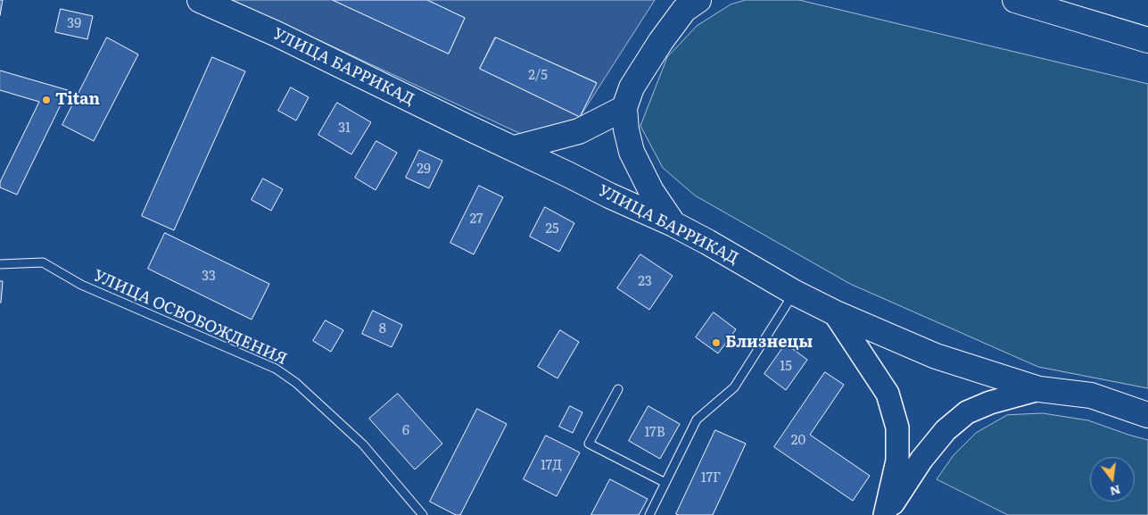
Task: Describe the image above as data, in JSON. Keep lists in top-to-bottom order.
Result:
{
  "streets": {
    "main road": ["УЛИЦА БАРРИКАД"],
    "lane": ["УЛИЦА ОСВОБОЖДЕНИЯ"]
  },
  "places": ["Titan", "Близнецы"],
  "house_numbers": [
    "39",
    "2/5",
    "31",
    "29",
    "27",
    "25",
    "33",
    "23",
    "8",
    "15",
    "6",
    "17В",
    "20",
    "17Д",
    "17Г"
  ],
  "north": "bottom"
}
